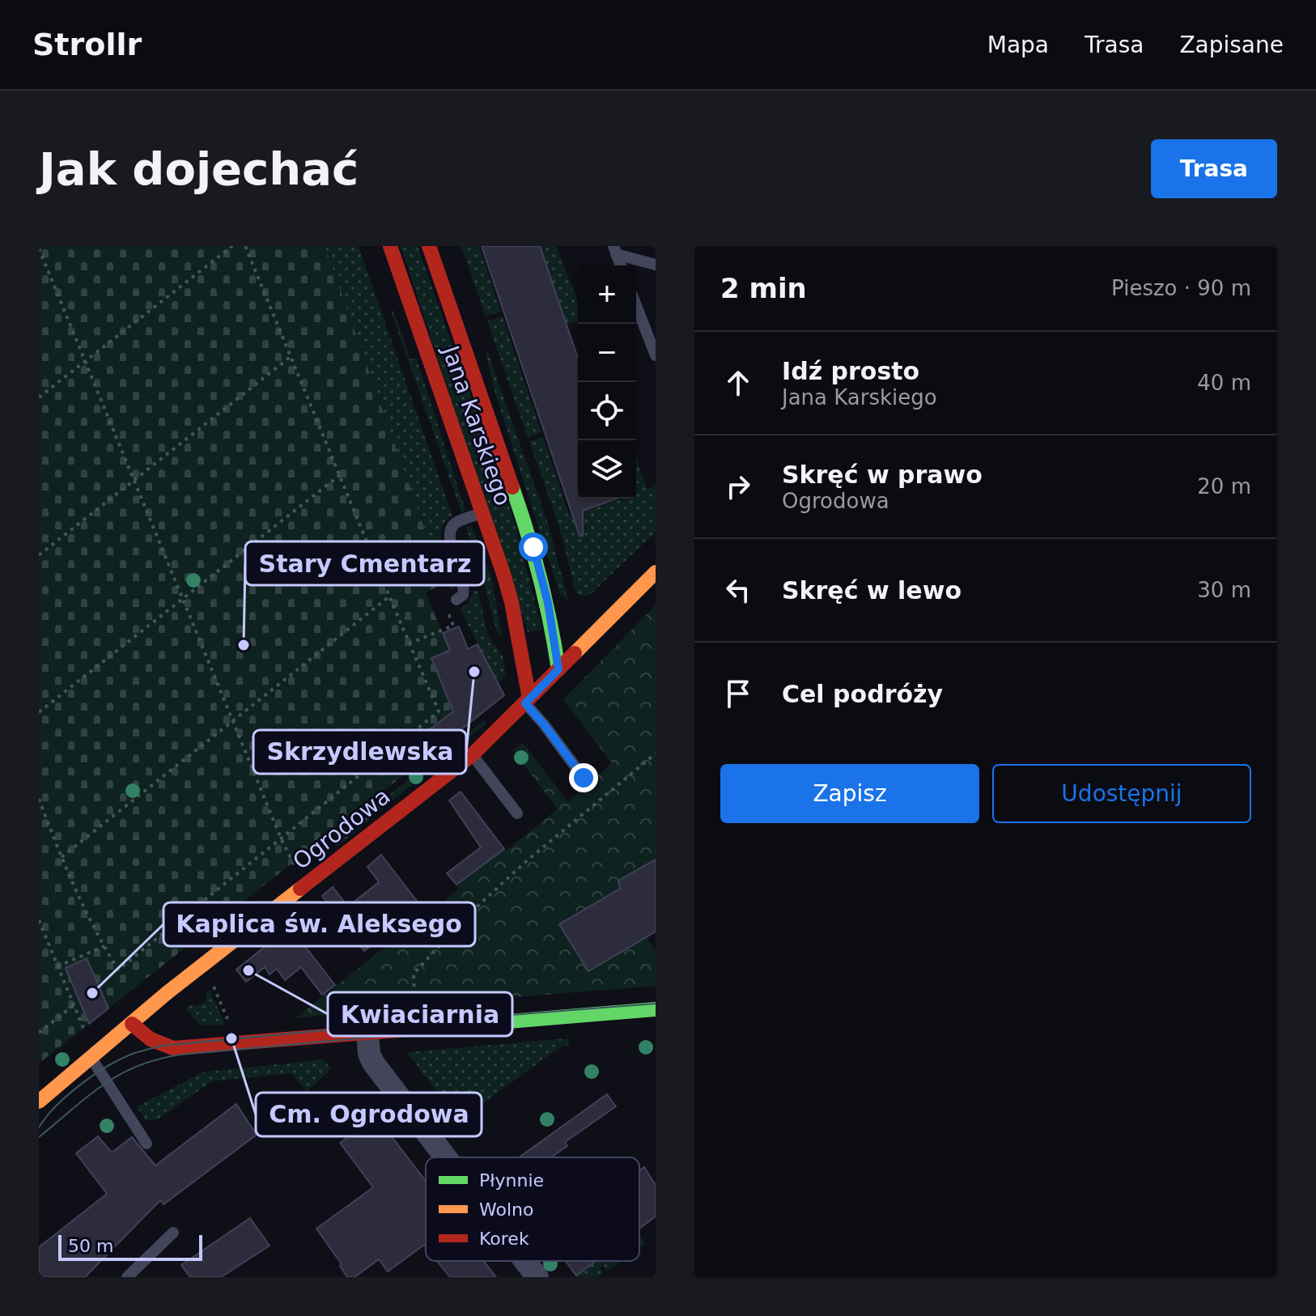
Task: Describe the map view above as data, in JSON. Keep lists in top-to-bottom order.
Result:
{
  "streets": {
    "main road": ["Jana Karskiego", "Ogrodowa"]
  },
  "crossings": [
    ["Jana Karskiego", "Ogrodowa"]
  ],
  "places": [
    "Stary Cmentarz",
    "Skrzydlewska",
    "Kwiaciarnia",
    "Kaplica św. Aleksego",
    "Cm. Ogrodowa"
  ],
  "legend": ["Płynnie", "Wolno", "Korek"],
  "scale_bar": "50 m",
  "page": {
    "header": "Strollr",
    "nav": ["Mapa", "Trasa", "Zapisane"],
    "buttons": [
      "Trasa",
      ["Zapisz", "Udostępnij"]
    ],
    "title": "Jak dojechać",
    "heading": ["2 min", "Pieszo · 90 m"],
    "map_buttons": ["+", "−"],
    "list": [
      ["Idź prosto", "Jana Karskiego", "40 m"],
      ["Skręć w prawo", "Ogrodowa", "20 m"],
      ["Skręć w lewo", "30 m"],
      "Cel podróży"
    ],
    "scale": "50 m"
  }
}
